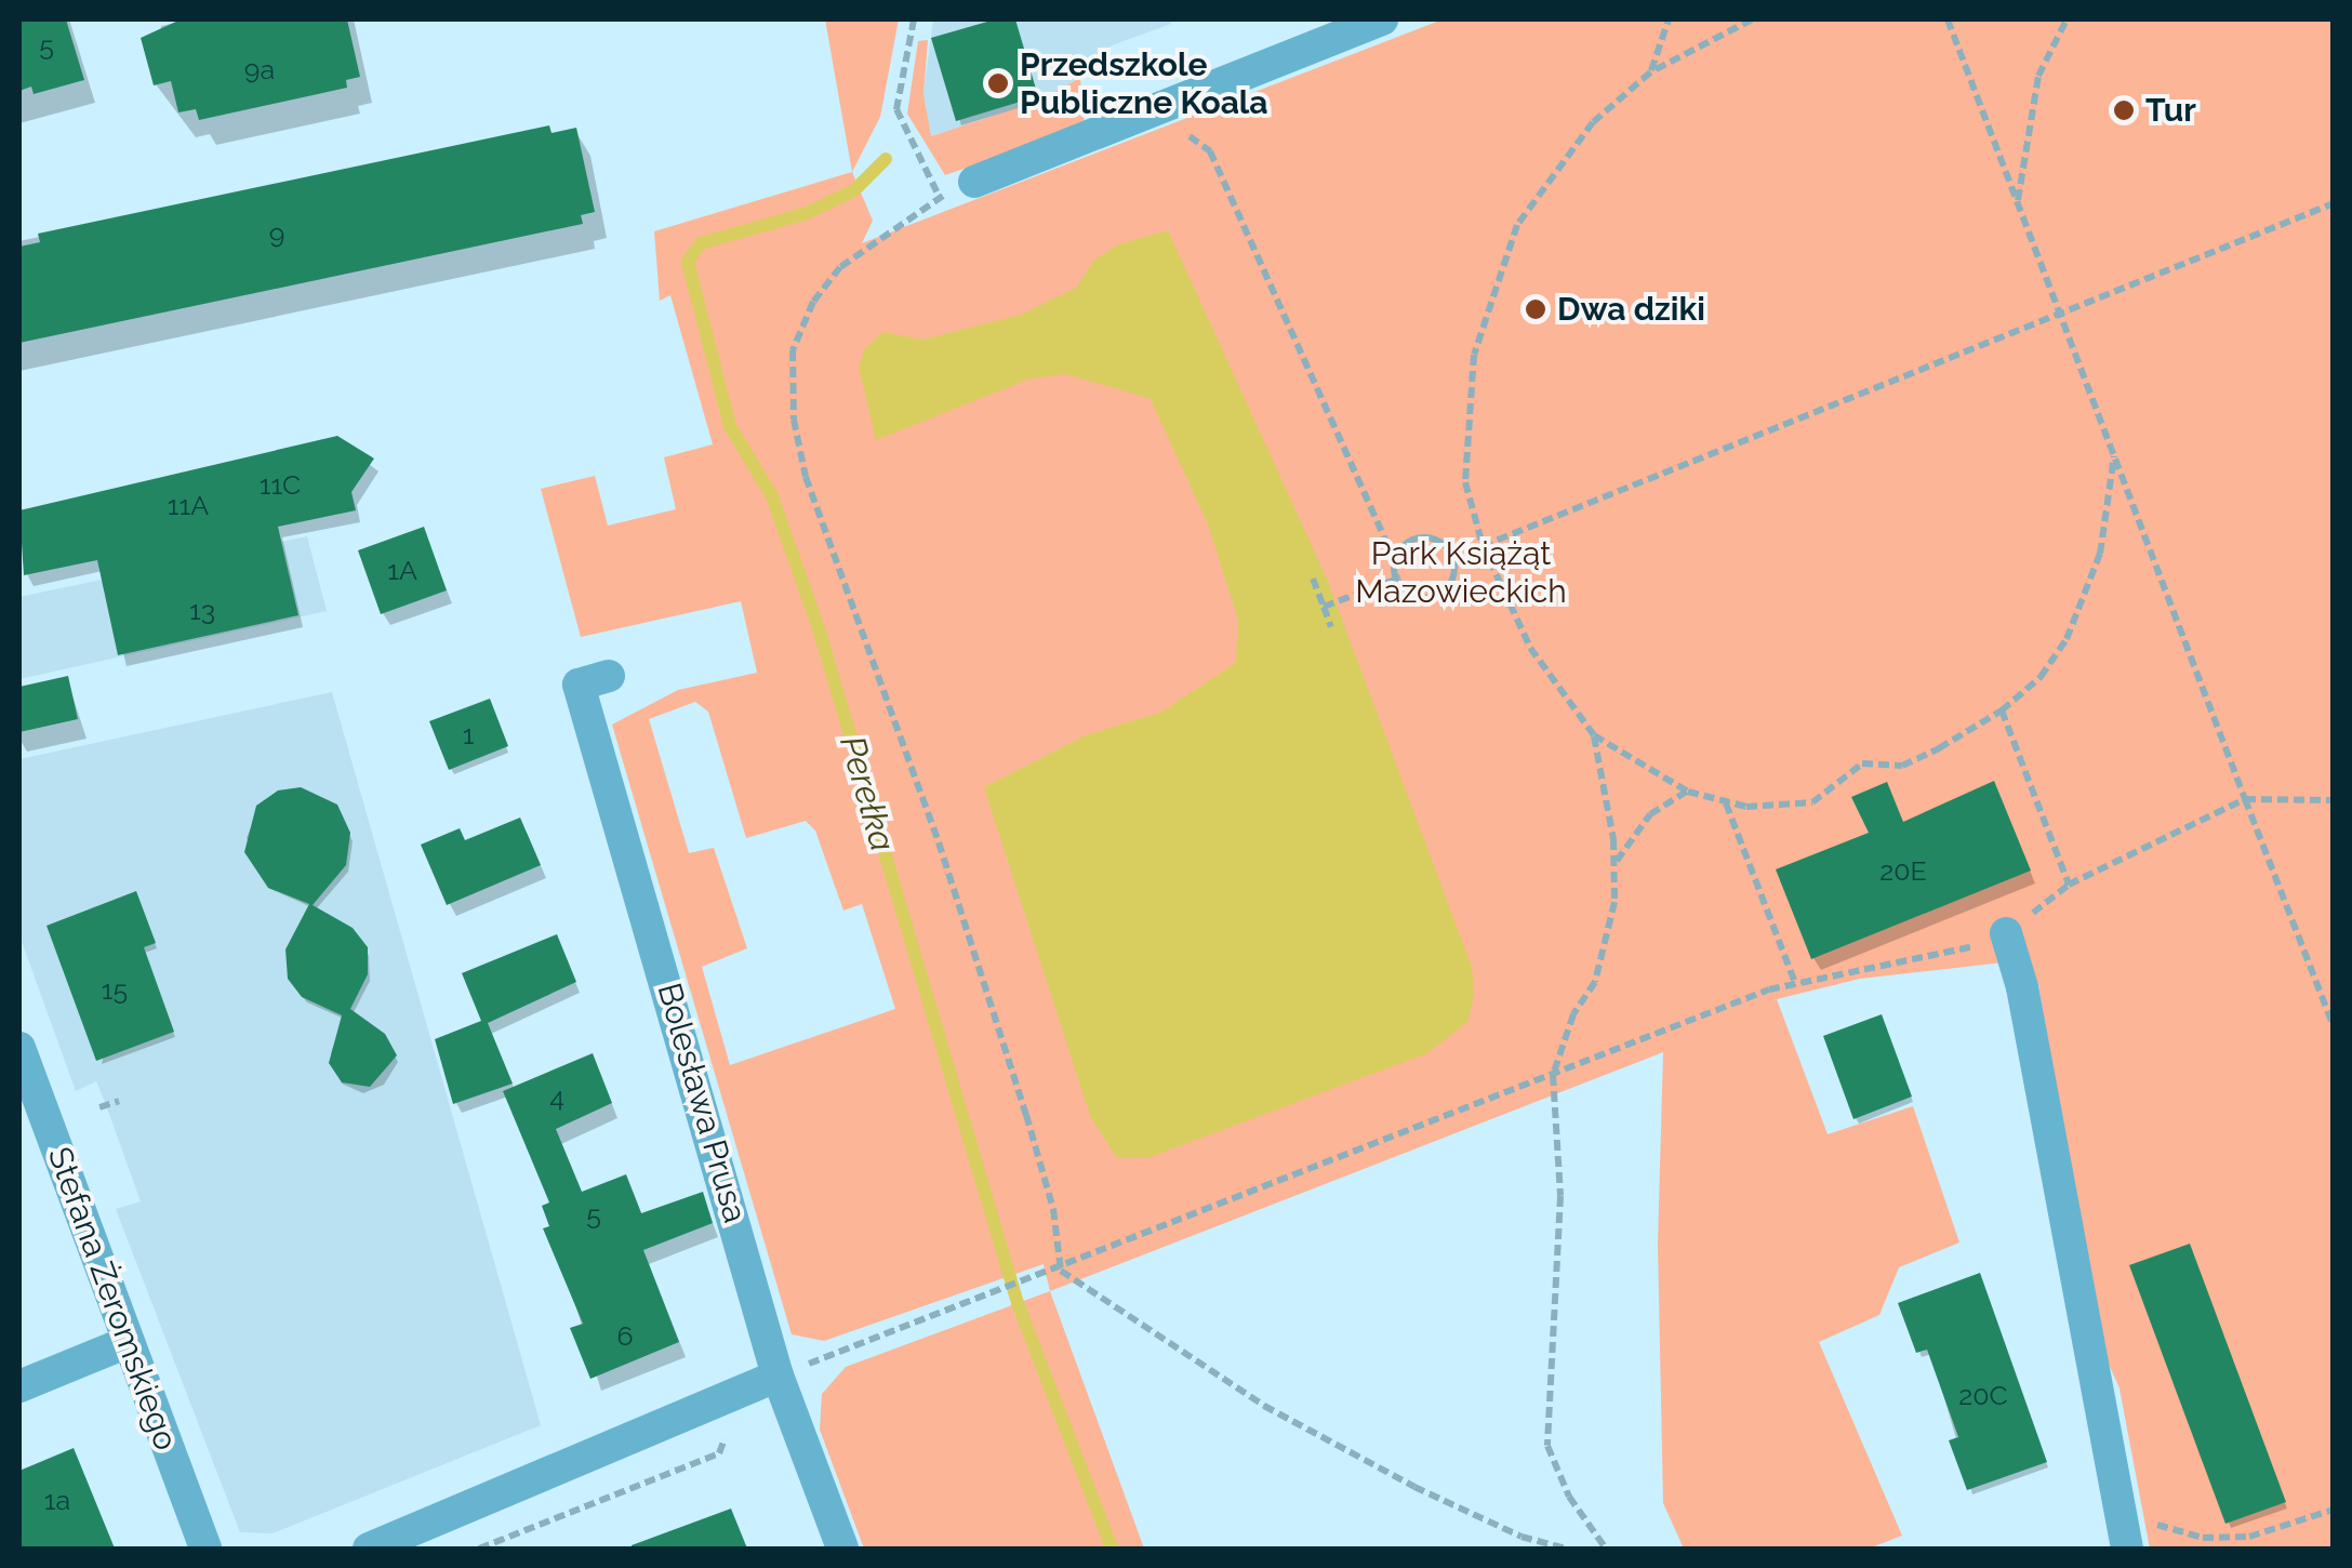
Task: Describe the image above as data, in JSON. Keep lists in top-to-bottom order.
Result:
{
  "streets": {
    "street": ["Bolesława Prusa", "Stefana Żeromskiego"]
  },
  "water": ["Perełka"],
  "parks": ["Park Książąt Mazowieckich"],
  "places": ["Przedszkole Publiczne Koala", "Tur", "Dwa dziki"],
  "house_numbers": [
    "5",
    "9a",
    "9",
    "11C",
    "11A",
    "1A",
    "13",
    "1",
    "20E",
    "15",
    "4",
    "5",
    "6",
    "20C",
    "1a"
  ]
}
